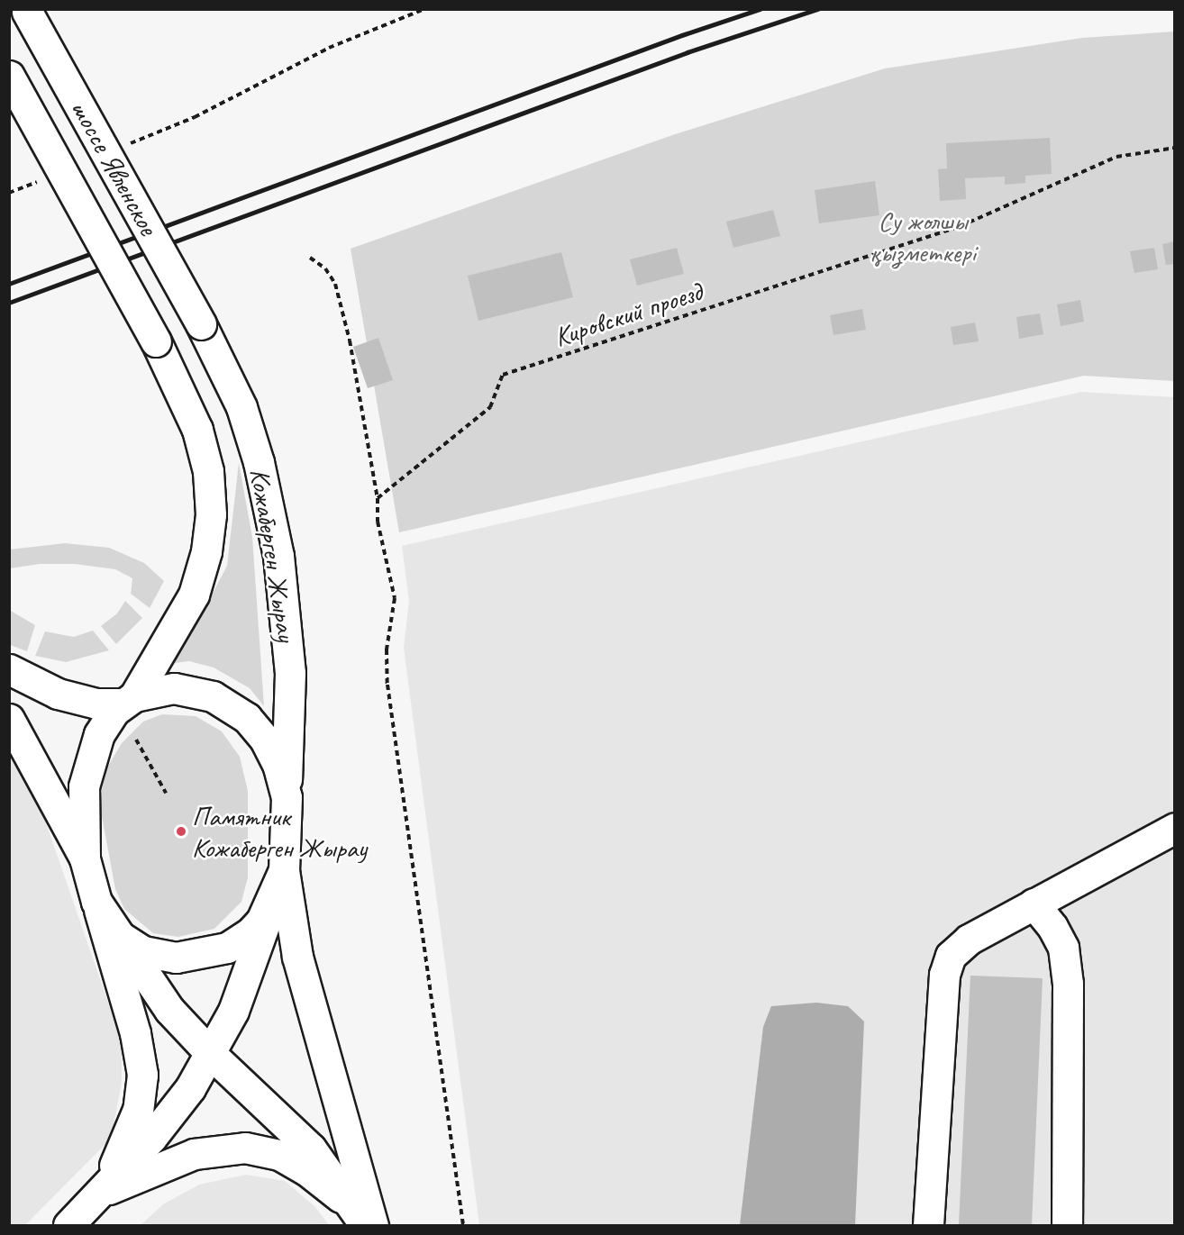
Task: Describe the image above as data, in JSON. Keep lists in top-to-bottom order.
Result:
{
  "streets": {
    "main road": ["шоссе Явленское", "Кожаберген Жырау"],
    "path": ["Кировский проезд"]
  },
  "crossings": [
    ["шоссе Явленское", "Кожаберген Жырау"]
  ],
  "parks": ["Су жолшы қызметкері"],
  "places": ["Памятник Кожаберген Жырау"]
}
